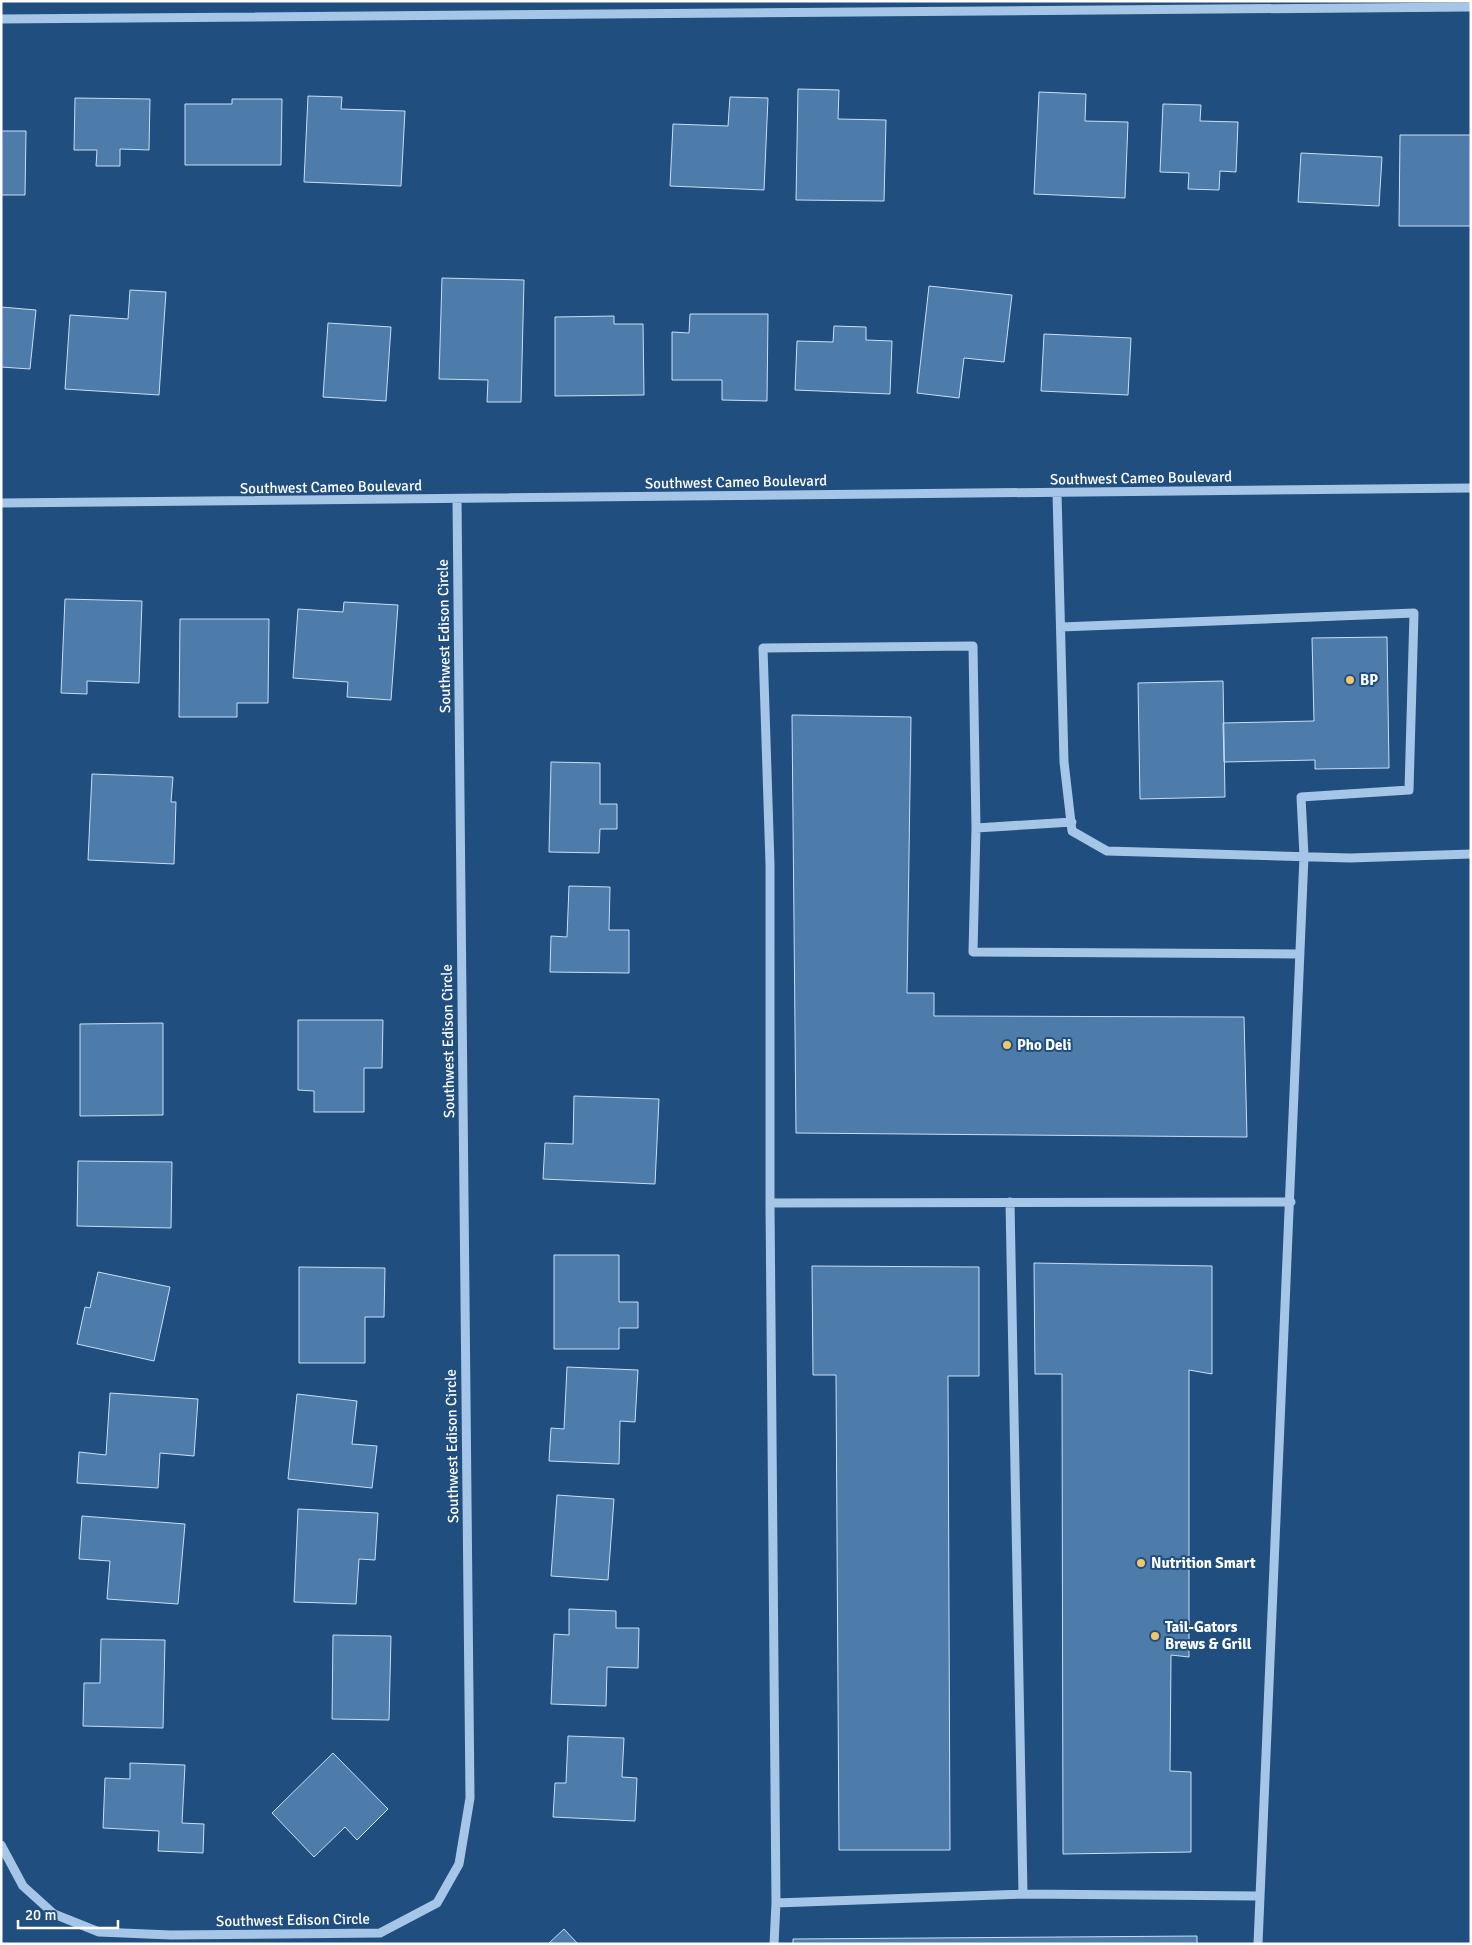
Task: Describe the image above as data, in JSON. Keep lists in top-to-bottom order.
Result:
{
  "streets": {
    "street": ["Southwest Cameo Boulevard", "Southwest Edison Circle"]
  },
  "crossings": [
    ["Southwest Cameo Boulevard", "Southwest Edison Circle"]
  ],
  "places": [
    "BP",
    "Pho Deli",
    "Nutrition Smart",
    "Tail-Gators Brews & Grill"
  ],
  "scale_bar": "20 m"
}
